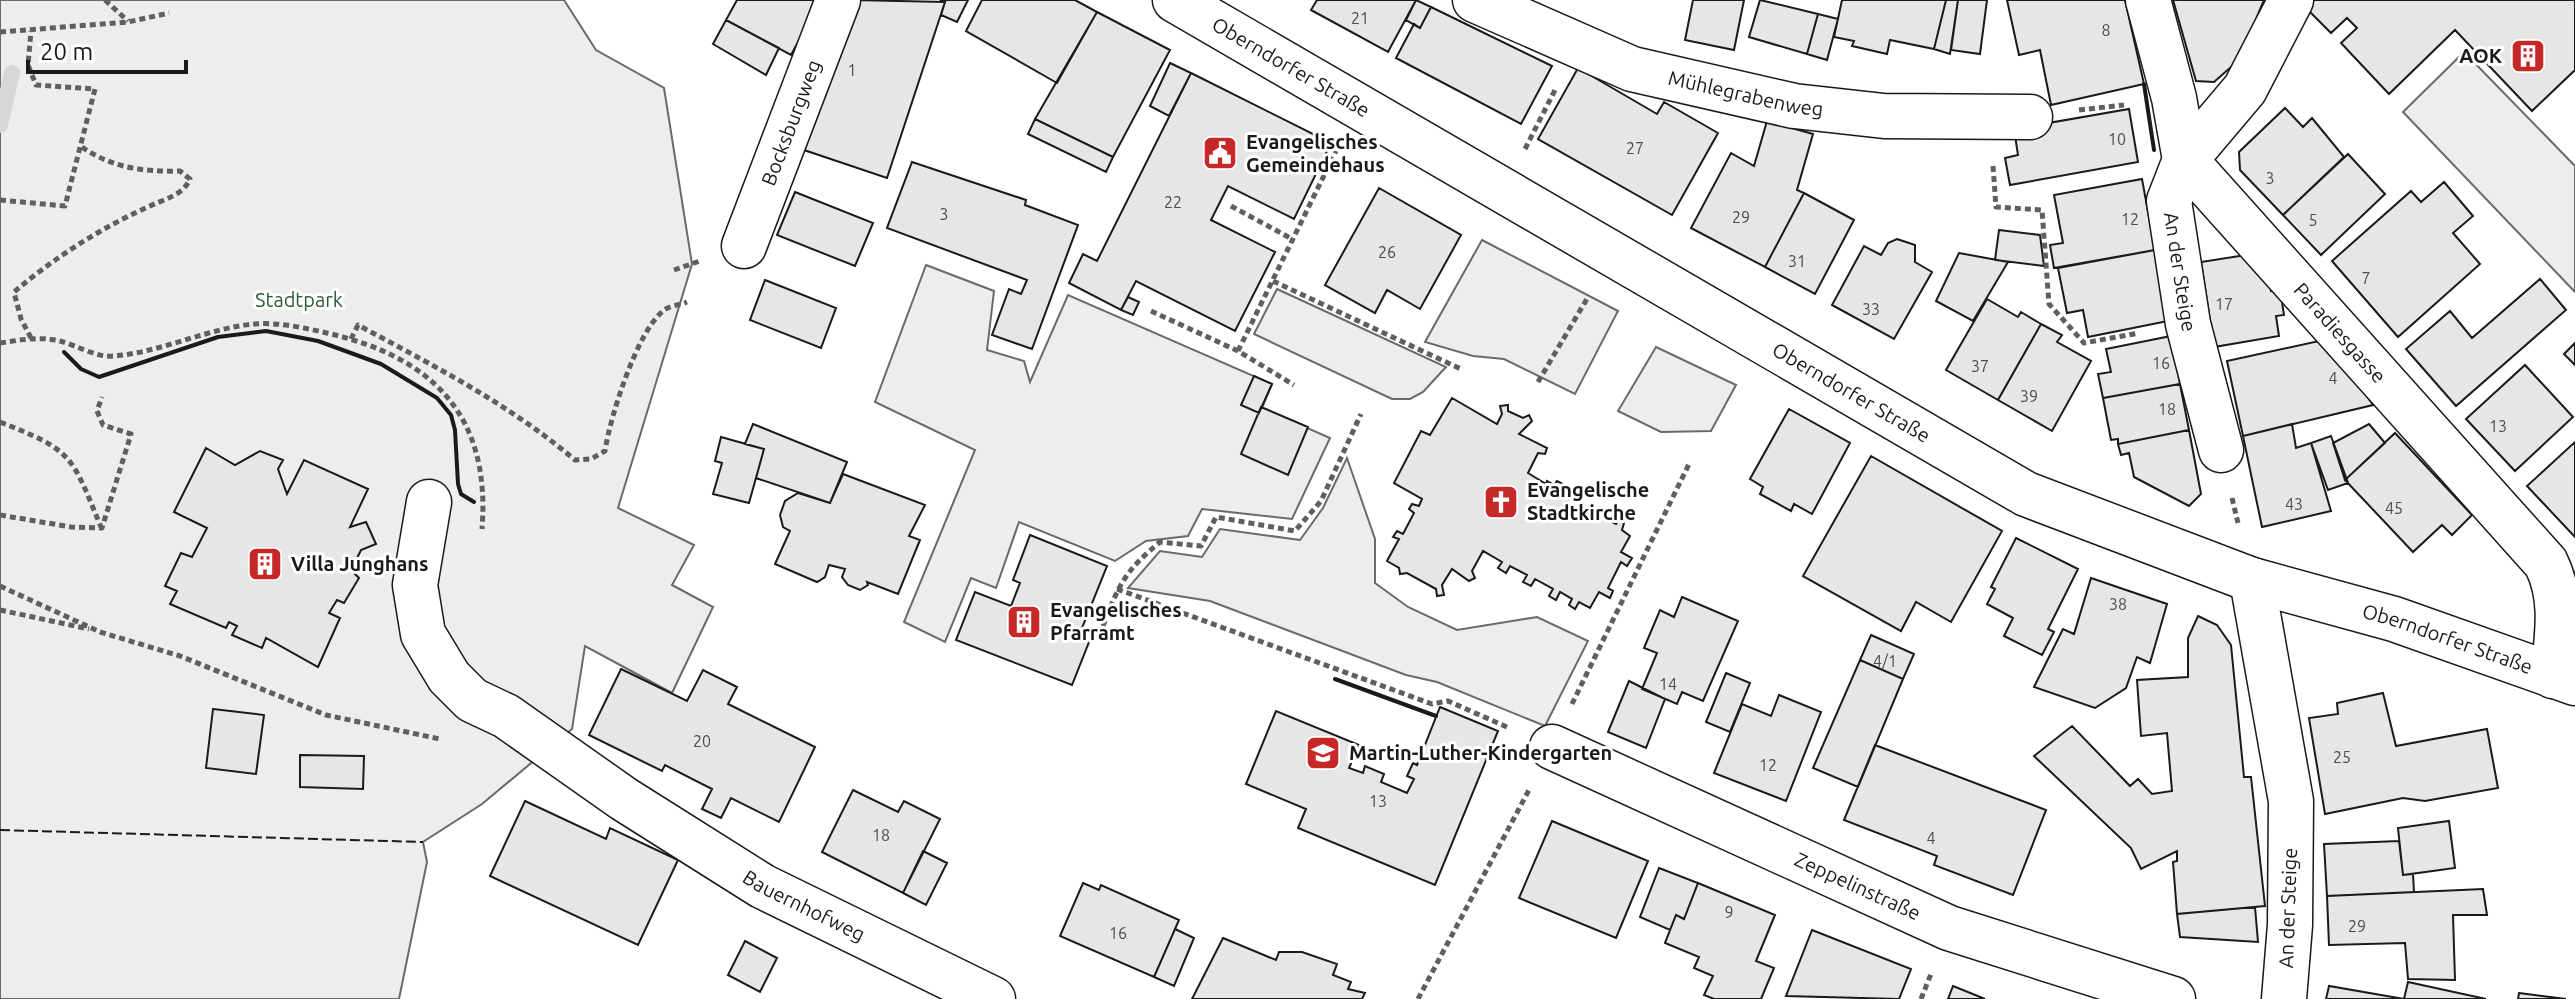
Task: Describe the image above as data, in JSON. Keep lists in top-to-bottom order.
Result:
{
  "streets": {
    "street": [
      "Oberndorfer Straße",
      "Mühlegrabenweg",
      "Bocksburgweg",
      "An der Steige",
      "Paradiesgasse",
      "Zeppelinstraße",
      "Bauernhofweg"
    ]
  },
  "crossings": [
    ["Oberndorfer Straße", "An der Steige"],
    ["Oberndorfer Straße", "Paradiesgasse"],
    ["An der Steige", "Paradiesgasse"]
  ],
  "parks": ["Stadtpark"],
  "places": {
    "building": ["AOK", "Villa Junghans", "Evangelisches Pfarramt"],
    "public building": ["Evangelisches Gemeindehaus"],
    "church": ["Evangelische Stadtkirche"],
    "school or university": ["Martin-Luther-Kindergarten"]
  },
  "house_numbers": [
    "21",
    "8",
    "1",
    "10",
    "27",
    "3",
    "22",
    "3",
    "29",
    "12",
    "5",
    "26",
    "31",
    "7",
    "17",
    "33",
    "16",
    "37",
    "4",
    "39",
    "18",
    "13",
    "43",
    "45",
    "38",
    "4/1",
    "14",
    "20",
    "25",
    "12",
    "13",
    "18",
    "4",
    "9",
    "29",
    "16"
  ],
  "scale_bar": "20 m"
}
